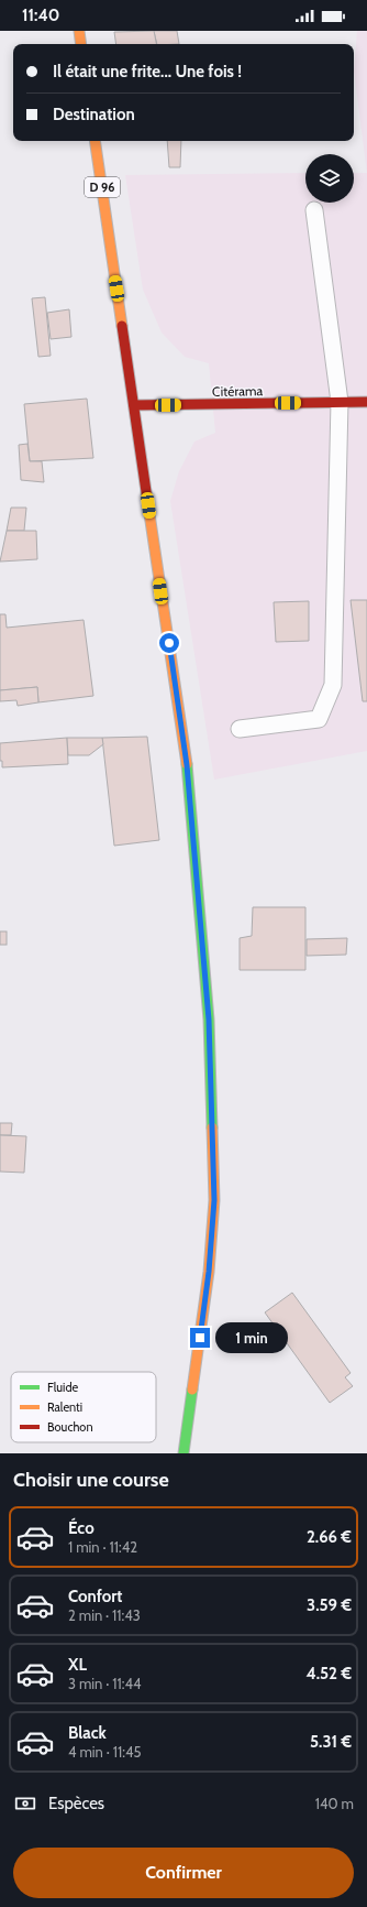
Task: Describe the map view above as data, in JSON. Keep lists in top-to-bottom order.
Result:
{
  "streets": {
    "main road": ["D 96", "Citérama"]
  },
  "crossings": [
    ["D 96", "Citérama"]
  ],
  "legend": ["Fluide", "Ralenti", "Bouchon"],
  "page": {
    "status": "11:40",
    "banner": ["Il était une frite... Une fois !", "Destination"],
    "bubble": "1 min",
    "heading": "Choisir une course",
    "list": [
      {
        "name": "Éco",
        "note": "1 min · 11:42",
        "value": "2.66 €"
      },
      {
        "name": "Confort",
        "note": "2 min · 11:43",
        "value": "3.59 €"
      },
      {
        "name": "XL",
        "note": "3 min · 11:44",
        "value": "4.52 €"
      },
      {
        "name": "Black",
        "note": "4 min · 11:45",
        "value": "5.31 €"
      }
    ],
    "pay": ["Espèces", "140 m"],
    "buttons": "Confirmer"
  }
}
